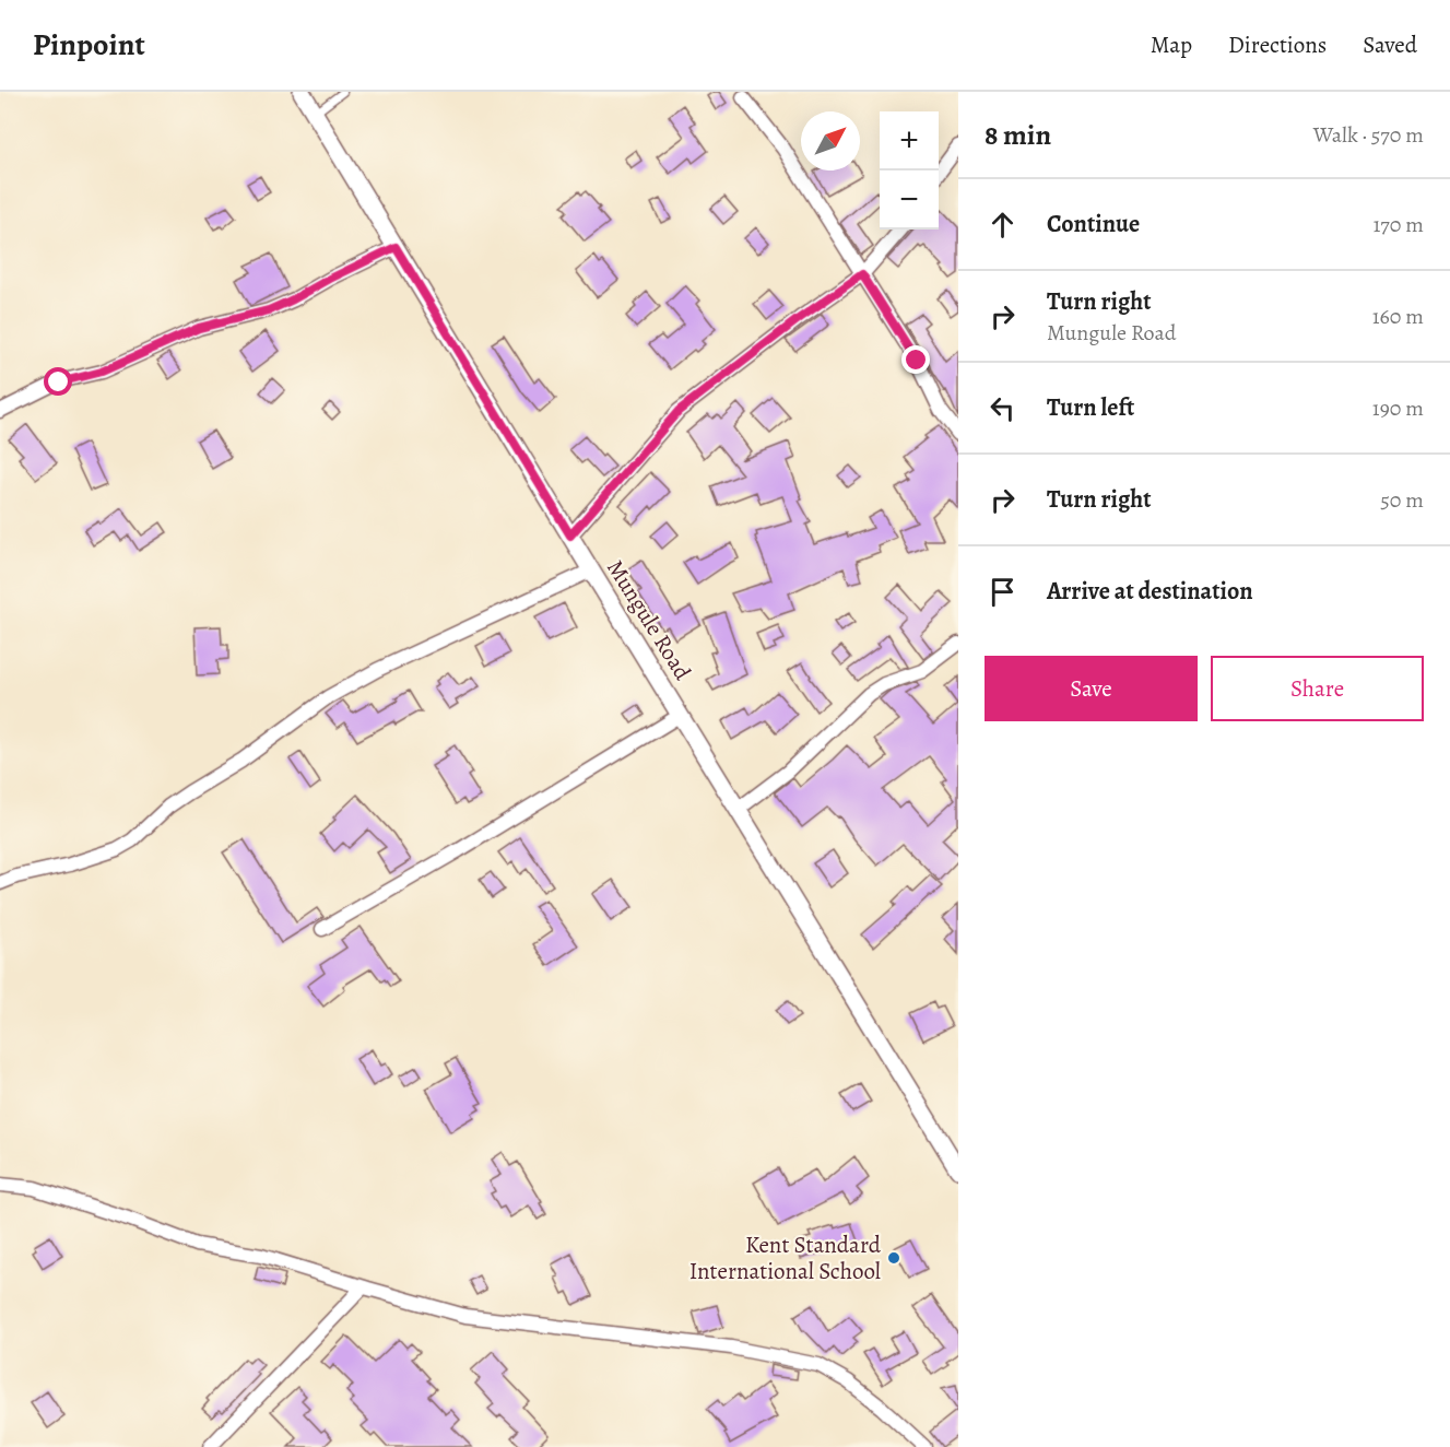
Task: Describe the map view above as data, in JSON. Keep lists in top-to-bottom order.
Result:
{
  "streets": {
    "street": ["Mungule Road"]
  },
  "places": ["Kent Standard International School"],
  "north": "top right",
  "page": {
    "header": "Pinpoint",
    "nav": ["Map", "Directions", "Saved"],
    "heading": ["8 min", "Walk · 570 m"],
    "map_buttons": ["+", "−"],
    "list": [
      ["Continue", "170 m"],
      ["Turn right", "Mungule Road", "160 m"],
      ["Turn left", "190 m"],
      ["Turn right", "50 m"],
      "Arrive at destination"
    ],
    "buttons": ["Save", "Share"]
  }
}
